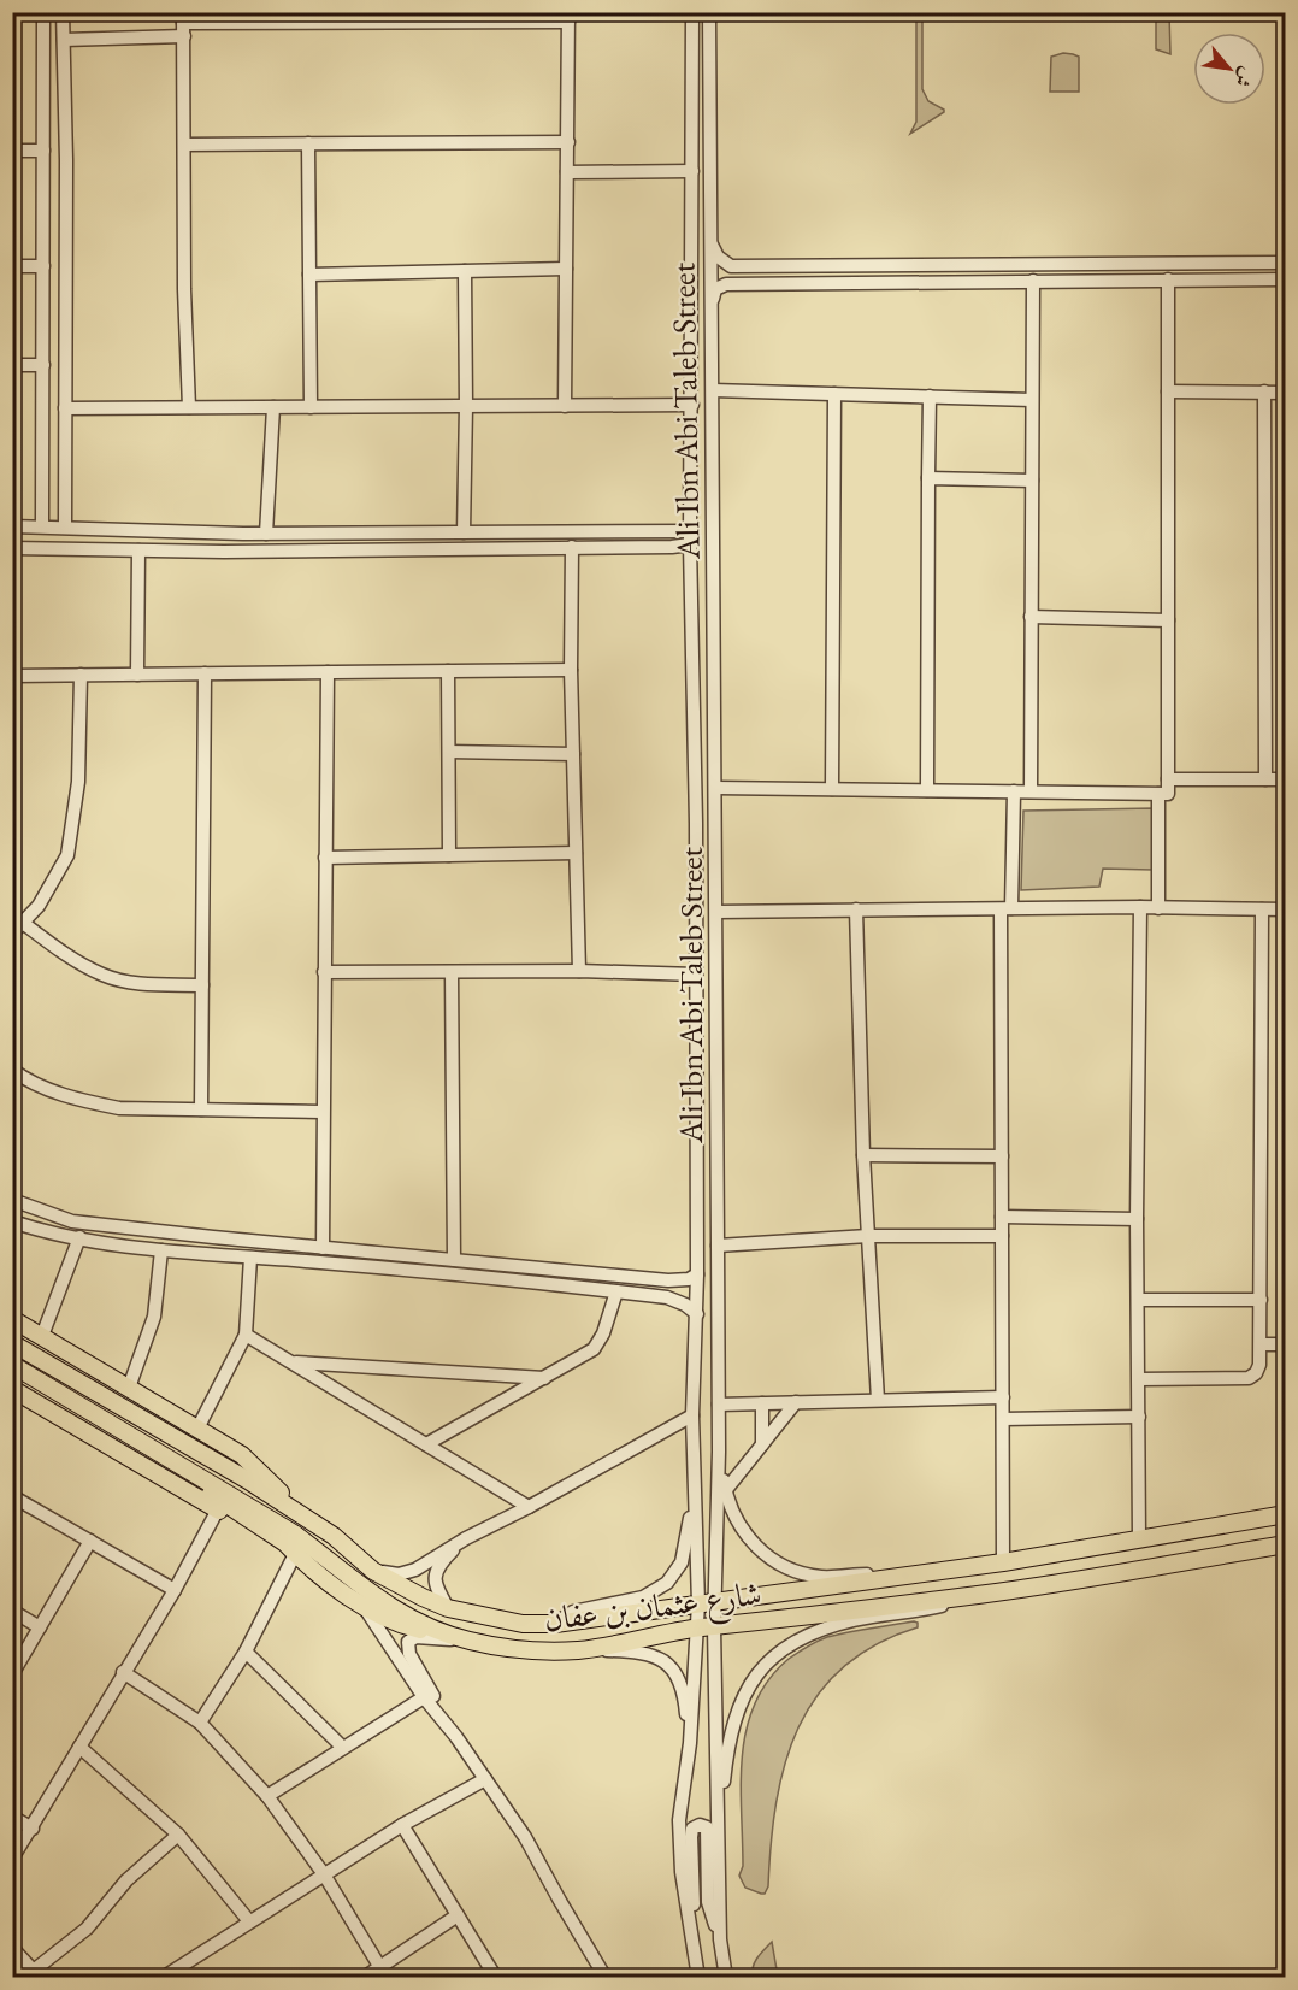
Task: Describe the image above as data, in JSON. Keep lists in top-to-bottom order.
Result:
{
  "streets": {
    "main road": ["شارع عثمان بن عفان"],
    "street": ["Ali Ibn Abi Taleb Street"]
  },
  "crossings": [
    ["Ali Ibn Abi Taleb Street", "شارع عثمان بن عفان"]
  ],
  "north": "bottom right"
}
